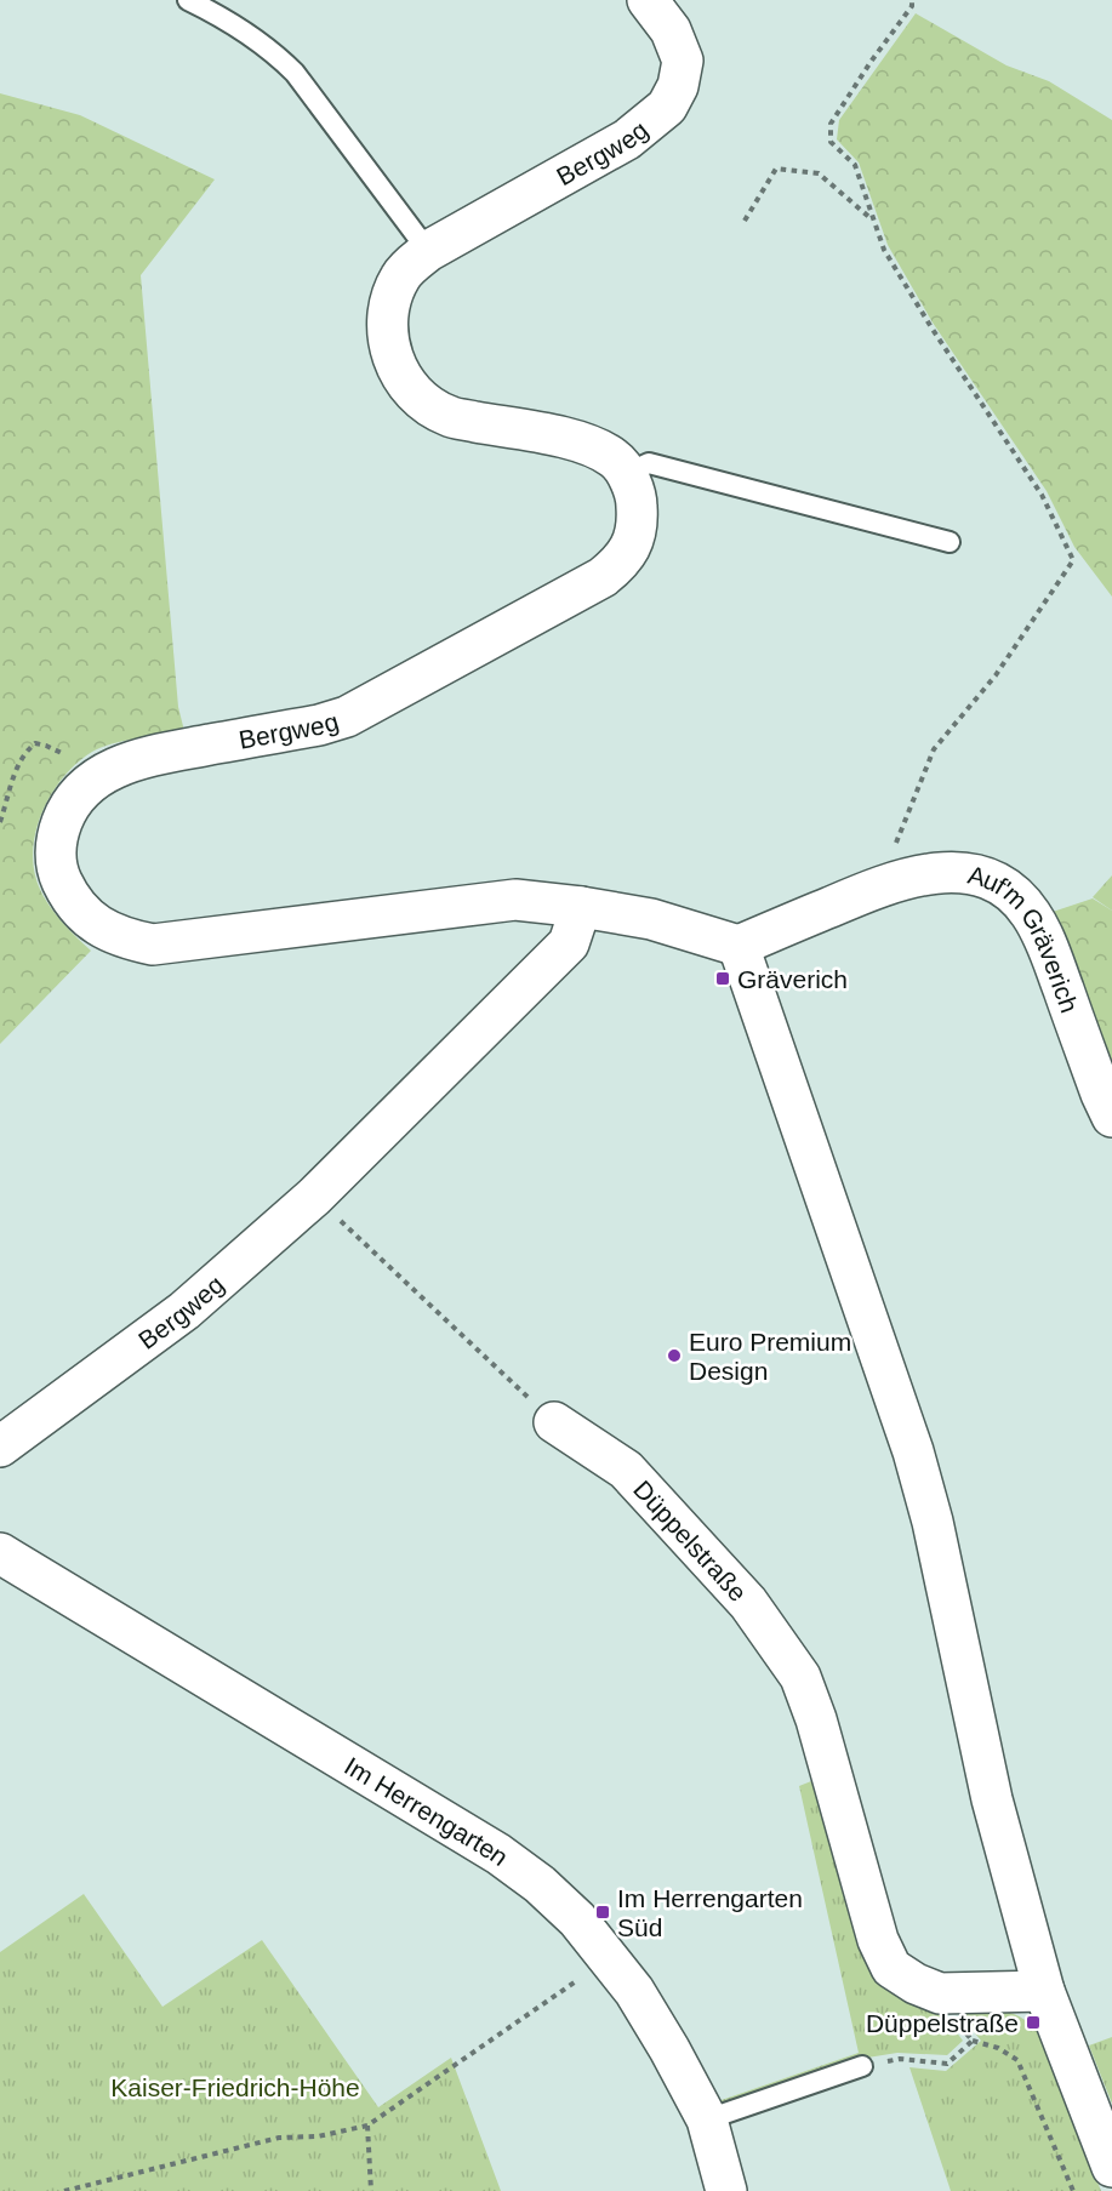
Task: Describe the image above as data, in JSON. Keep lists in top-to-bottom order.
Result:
{
  "streets": {
    "street": [
      "Bergweg",
      "Auf'm Gräverich",
      "Düppelstraße",
      "Im Herrengarten"
    ]
  },
  "crossings": [
    ["Bergweg", "Auf'm Gräverich"]
  ],
  "parks": ["Kaiser-Friedrich-Höhe"],
  "places": {
    "transit": ["Gräverich", "Im Herrengarten Süd", "Düppelstraße"],
    "other": ["Euro Premium Design"]
  }
}
